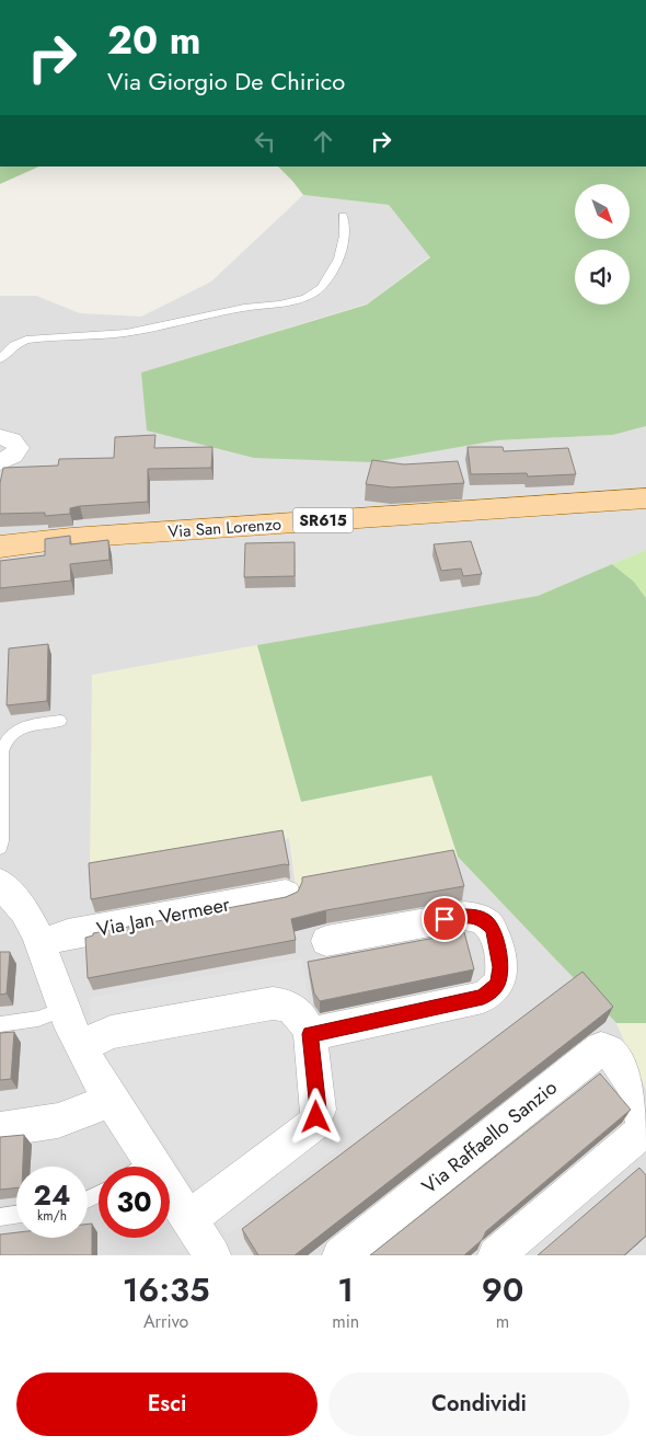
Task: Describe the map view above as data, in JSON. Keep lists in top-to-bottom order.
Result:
{
  "streets": {
    "main road": ["SR615", "Via San Lorenzo"],
    "street": ["Via Jan Vermeer", "Via Raffaello Sanzio"]
  },
  "north": "bottom right",
  "page": {
    "turn": ["20 m", "Via Giorgio De Chirico"],
    "speed": "24 km/h",
    "limit": "30",
    "eta": [
      "16:35",
      "Arrivo",
      "1",
      "min",
      "90",
      "m"
    ],
    "buttons": ["Esci", "Condividi"]
  }
}
